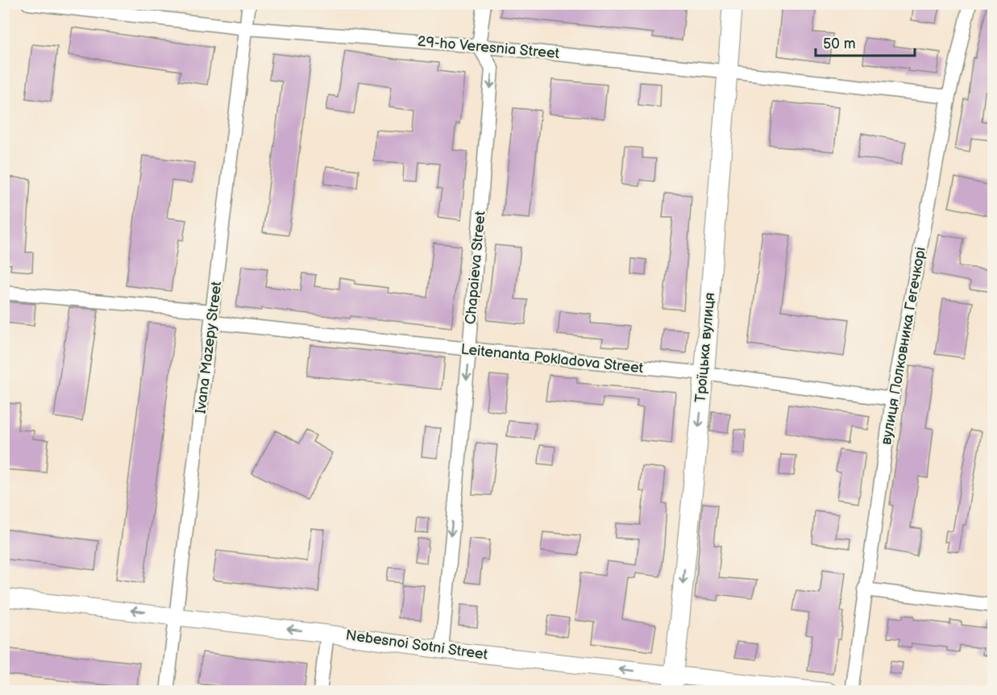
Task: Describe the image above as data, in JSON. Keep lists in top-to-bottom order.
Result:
{
  "streets": {
    "main road": ["Троїцька вулиця"],
    "street": [
      "29-ho Veresnia Street",
      "Chapaieva Street",
      "вулиця Полковника Гегечкорі",
      "Ivana Mazepy Street",
      "Leitenanta Pokladova Street",
      "Nebesnoi Sotni Street"
    ]
  },
  "crossings": [
    ["29-ho Veresnia Street", "Chapaieva Street"],
    ["29-ho Veresnia Street", "вулиця Полковника Гегечкорі"],
    ["29-ho Veresnia Street", "Ivana Mazepy Street"],
    ["29-ho Veresnia Street", "Троїцька вулиця"],
    ["Chapaieva Street", "Leitenanta Pokladova Street"],
    ["Chapaieva Street", "Nebesnoi Sotni Street"],
    ["вулиця Полковника Гегечкорі", "Leitenanta Pokladova Street"],
    ["Ivana Mazepy Street", "Leitenanta Pokladova Street"],
    ["Ivana Mazepy Street", "Nebesnoi Sotni Street"],
    ["Троїцька вулиця", "Leitenanta Pokladova Street"],
    ["Троїцька вулиця", "Nebesnoi Sotni Street"]
  ],
  "one_way": ["Chapaieva Street", "Троїцька вулиця", "Nebesnoi Sotni Street"],
  "scale_bar": "50 m"
}
